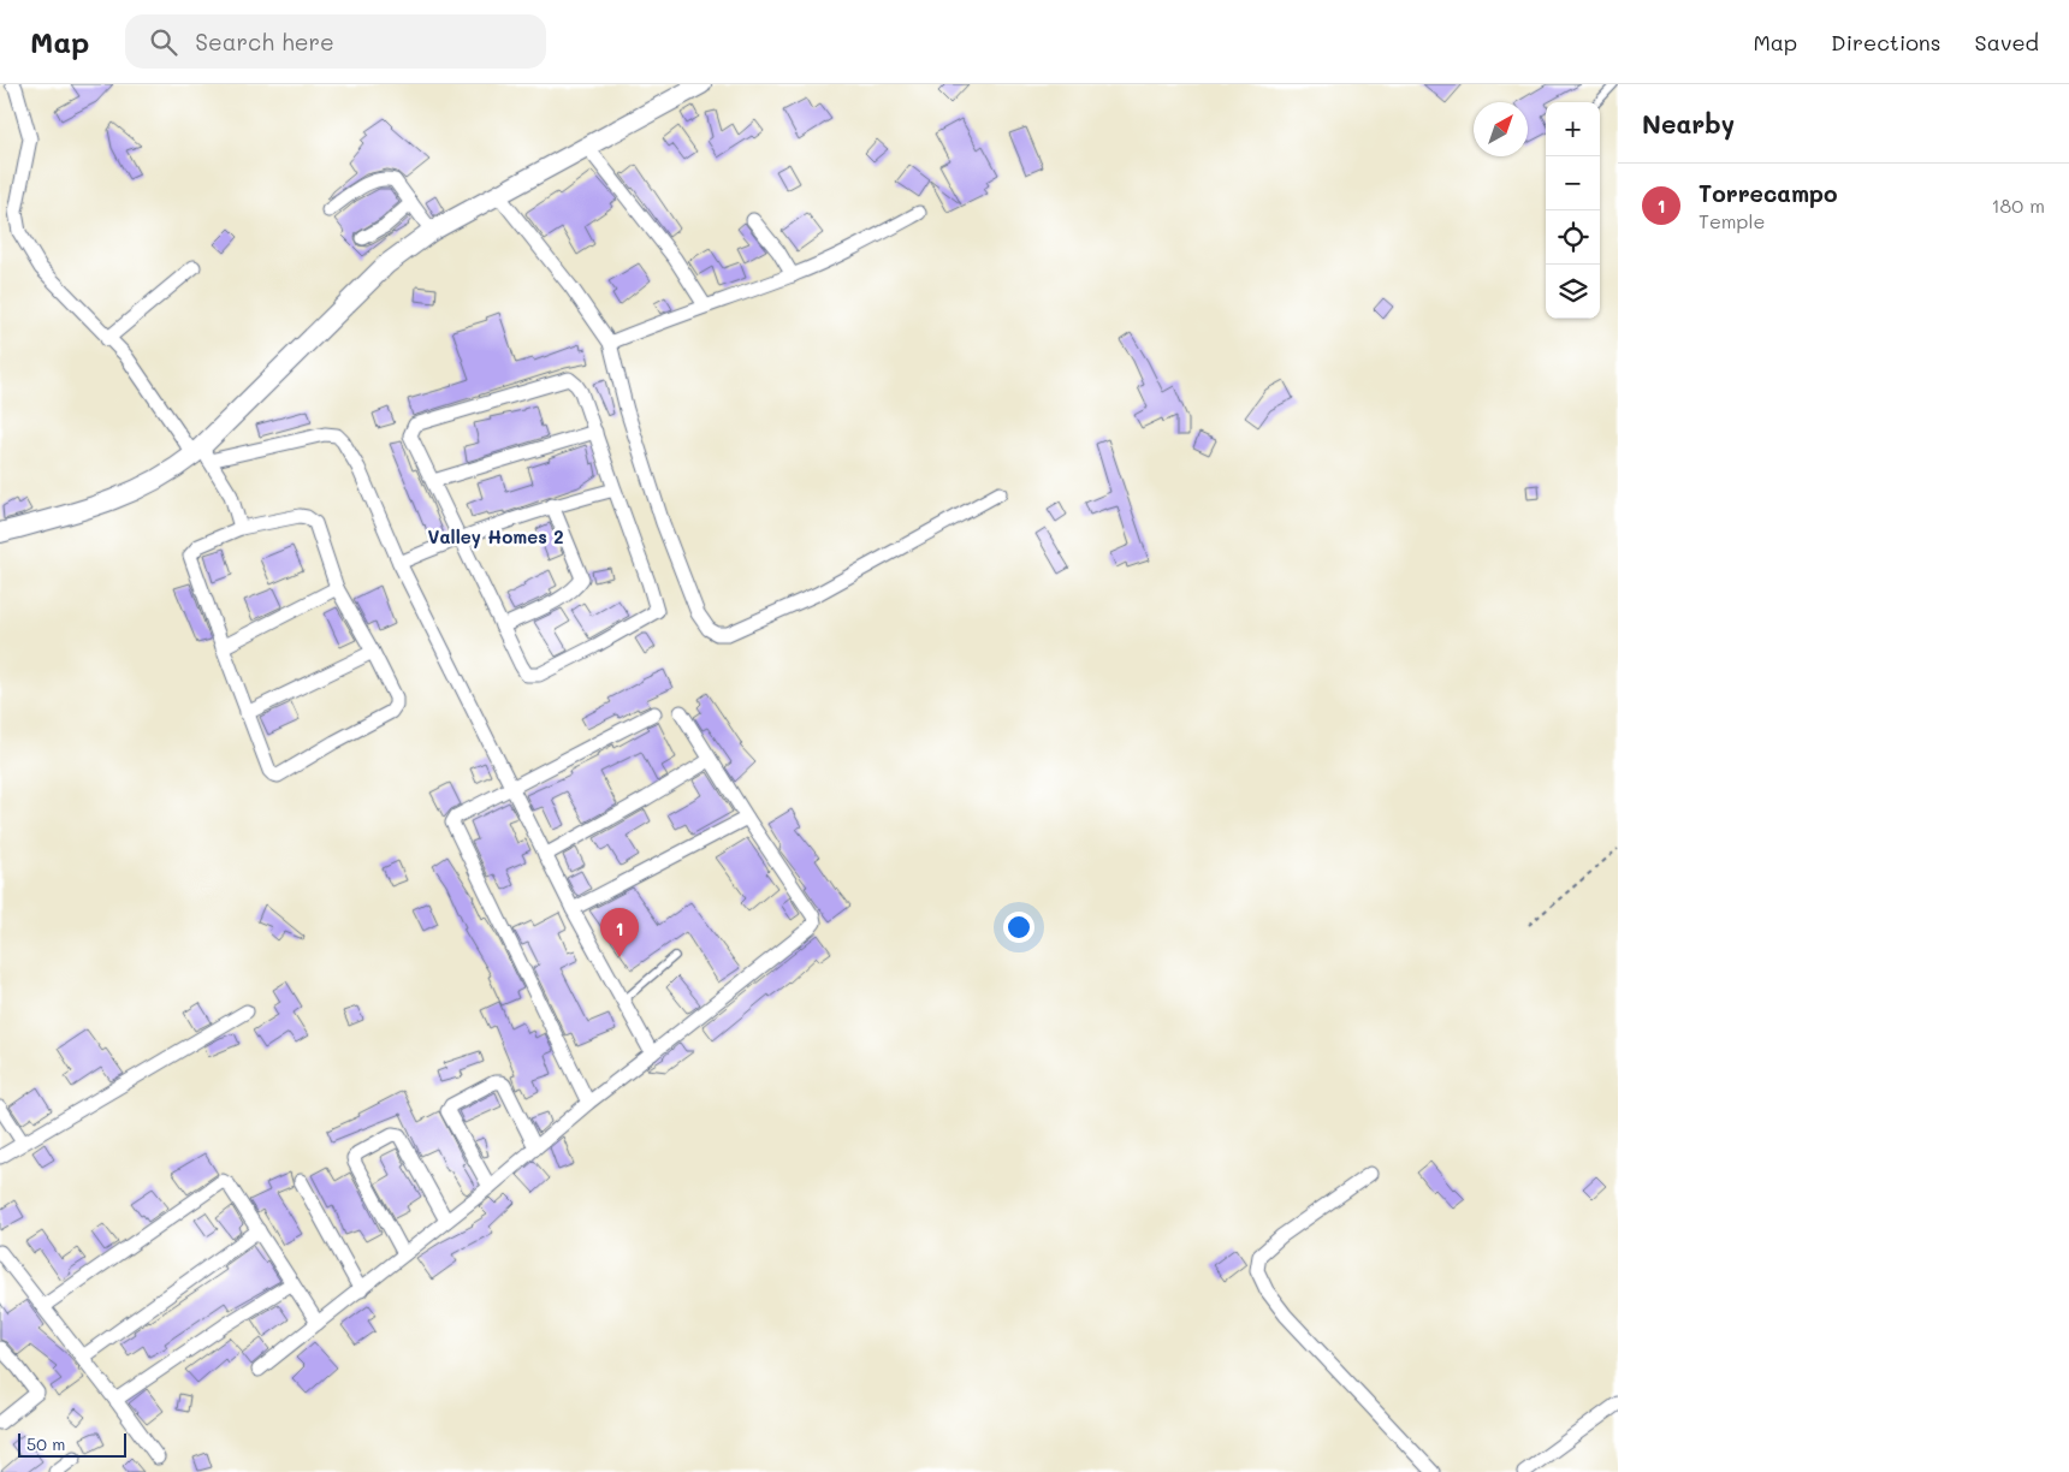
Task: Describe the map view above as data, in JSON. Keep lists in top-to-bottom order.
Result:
{
  "districts": ["Valley Homes 2"],
  "scale_bar": "50 m",
  "north": "top right",
  "page": {
    "header": "Map",
    "search": "Search here",
    "nav": ["Map", "Directions", "Saved"],
    "heading": "Nearby",
    "map_buttons": ["+", "−"],
    "list": [
      {
        "mark": "1",
        "name": "Torrecampo",
        "note": "Temple",
        "value": "180 m"
      }
    ],
    "pins": "1",
    "scale": "50 m"
  }
}
